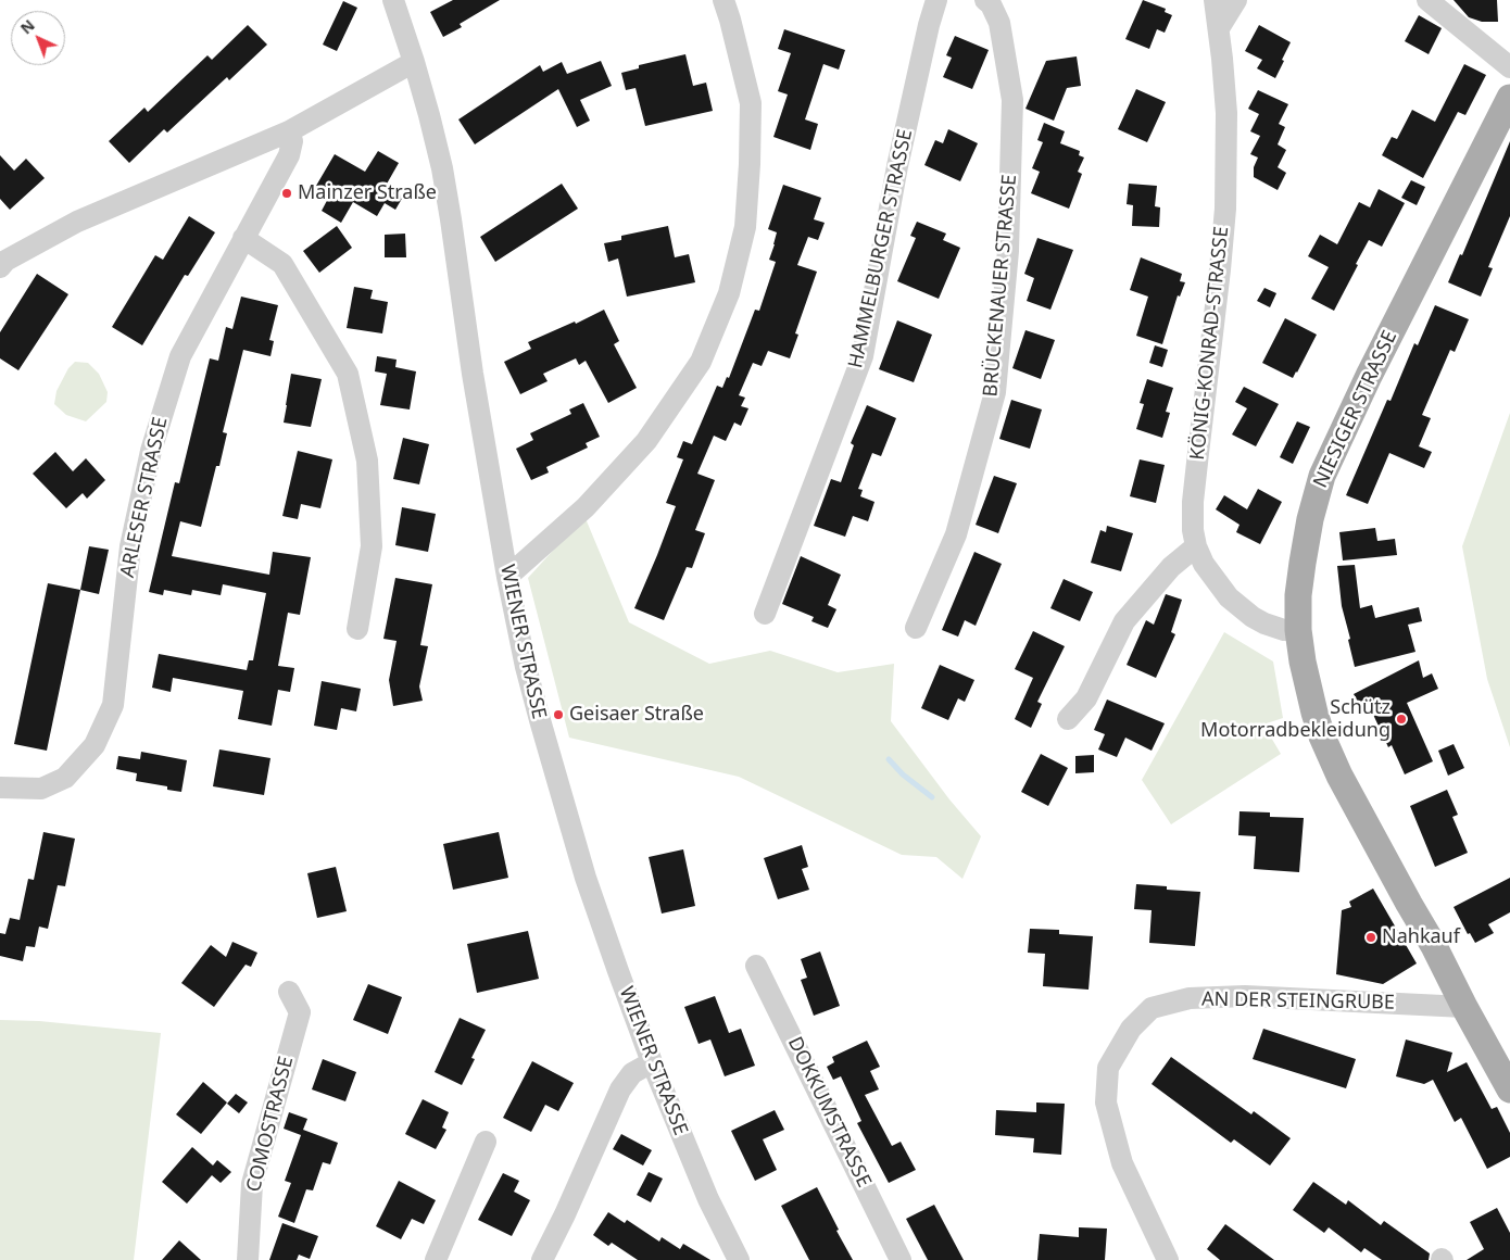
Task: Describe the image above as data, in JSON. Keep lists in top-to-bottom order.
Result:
{
  "streets": {
    "main road": ["NIESIGER STRASSE"],
    "street": [
      "HAMMELBURGER STRASSE",
      "BRÜCKENAUER STRASSE",
      "KÖNIG-KONRAD-STRASSE",
      "ARLESER STRASSE",
      "WIENER STRASSE",
      "AN DER STEINGRUBE",
      "DOKKUMSTRASSE",
      "COMOSTRASSE"
    ]
  },
  "crossings": [
    ["KÖNIG-KONRAD-STRASSE", "NIESIGER STRASSE"],
    ["NIESIGER STRASSE", "AN DER STEINGRUBE"]
  ],
  "places": [
    "Mainzer Straße",
    "Geisaer Straße",
    "Schütz Motorradbekleidung",
    "Nahkauf"
  ],
  "north": "top left"
}
